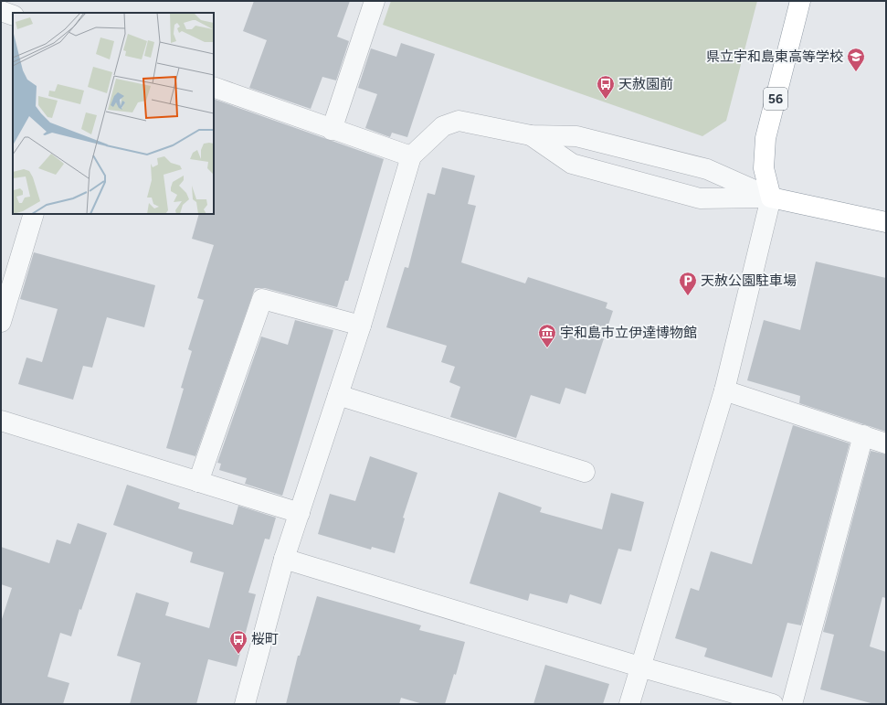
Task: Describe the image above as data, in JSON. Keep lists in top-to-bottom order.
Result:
{
  "streets": {
    "highway": ["56"]
  },
  "places": {
    "school or university": ["県立宇和島東高等学校"],
    "bus stop": ["天赦園前", "桜町"],
    "parking": ["天赦公園駐車場"],
    "museum": ["宇和島市立伊達博物館"]
  }
}
